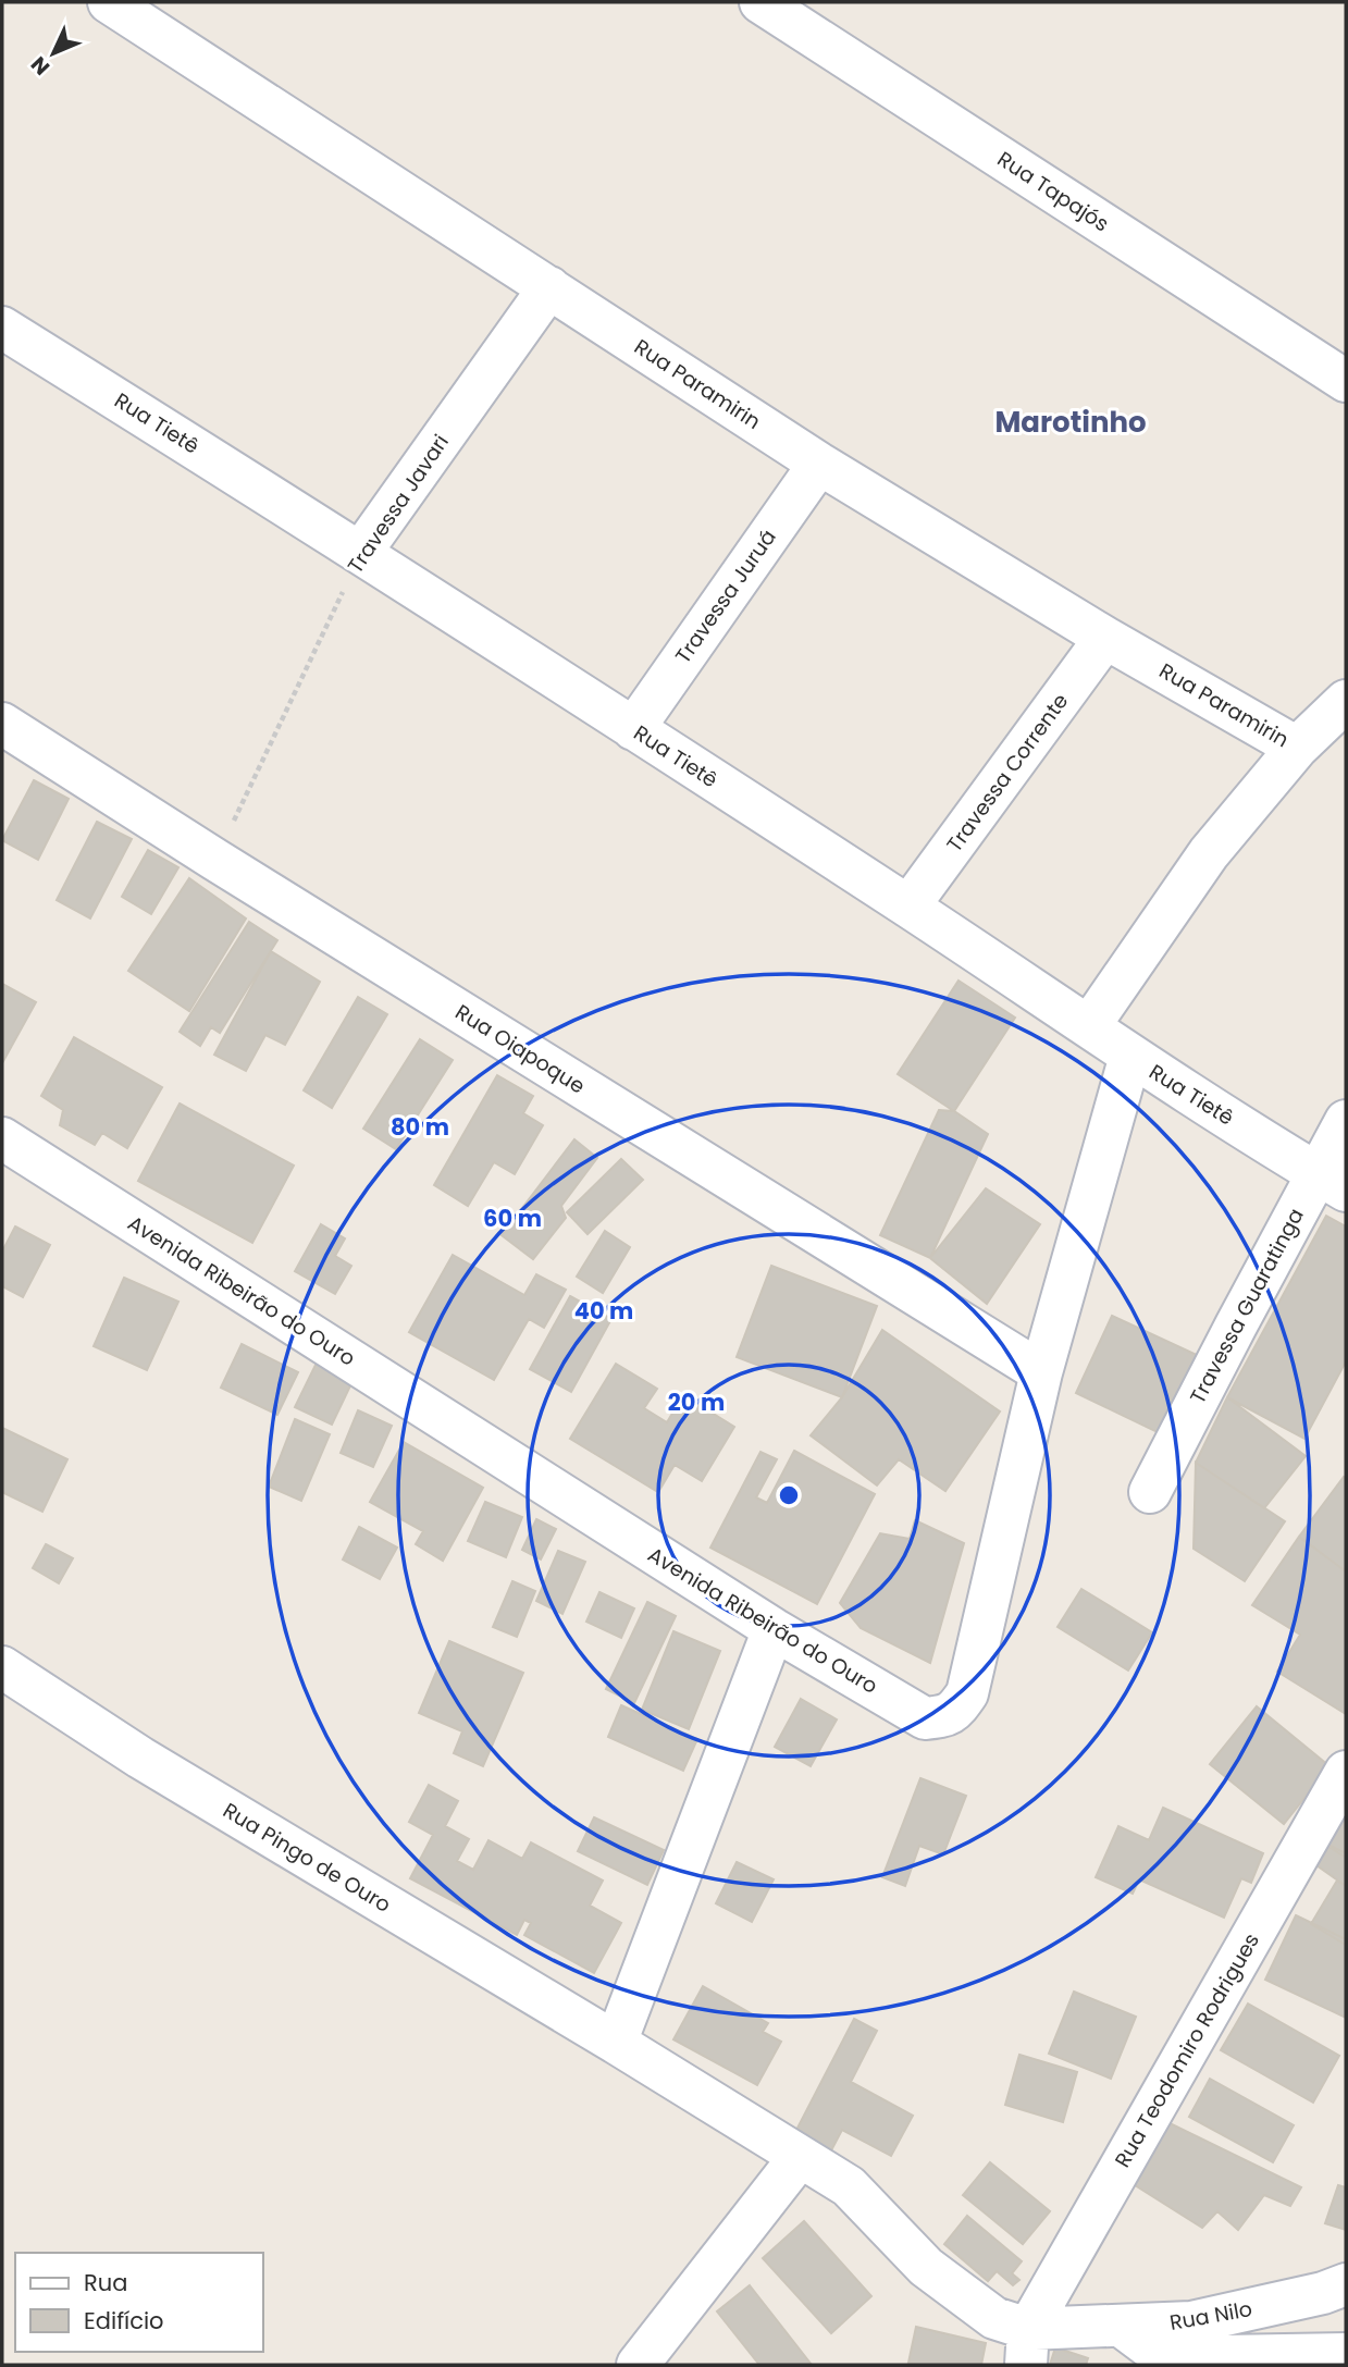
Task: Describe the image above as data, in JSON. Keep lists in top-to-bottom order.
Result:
{
  "streets": {
    "street": [
      "Rua Tapajós",
      "Rua Paramirin",
      "Rua Tietê",
      "Travessa Javari",
      "Travessa Juruá",
      "Travessa Corrente",
      "Rua Oiapoque",
      "Avenida Ribeirão do Ouro",
      "Travessa Guaratinga",
      "Rua Pingo de Ouro",
      "Rua Teodomiro Rodrigues",
      "Rua Nilo"
    ]
  },
  "crossings": [
    ["Rua Paramirin", "Travessa Javari"],
    ["Rua Paramirin", "Travessa Juruá"],
    ["Rua Paramirin", "Travessa Corrente"],
    ["Rua Tietê", "Travessa Javari"],
    ["Rua Tietê", "Travessa Juruá"],
    ["Rua Tietê", "Travessa Corrente"],
    ["Rua Tietê", "Avenida Ribeirão do Ouro"],
    ["Rua Tietê", "Travessa Guaratinga"],
    ["Travessa Javari", "Rua Oiapoque"],
    ["Rua Oiapoque", "Avenida Ribeirão do Ouro"],
    ["Rua Pingo de Ouro", "Rua Teodomiro Rodrigues"],
    ["Rua Pingo de Ouro", "Rua Nilo"],
    ["Rua Teodomiro Rodrigues", "Rua Nilo"]
  ],
  "districts": ["Marotinho"],
  "legend": ["Rua", "Edifício"],
  "north": "bottom left",
  "rings": [
    "80 m",
    "60 m",
    "40 m",
    "20 m"
  ]
}
